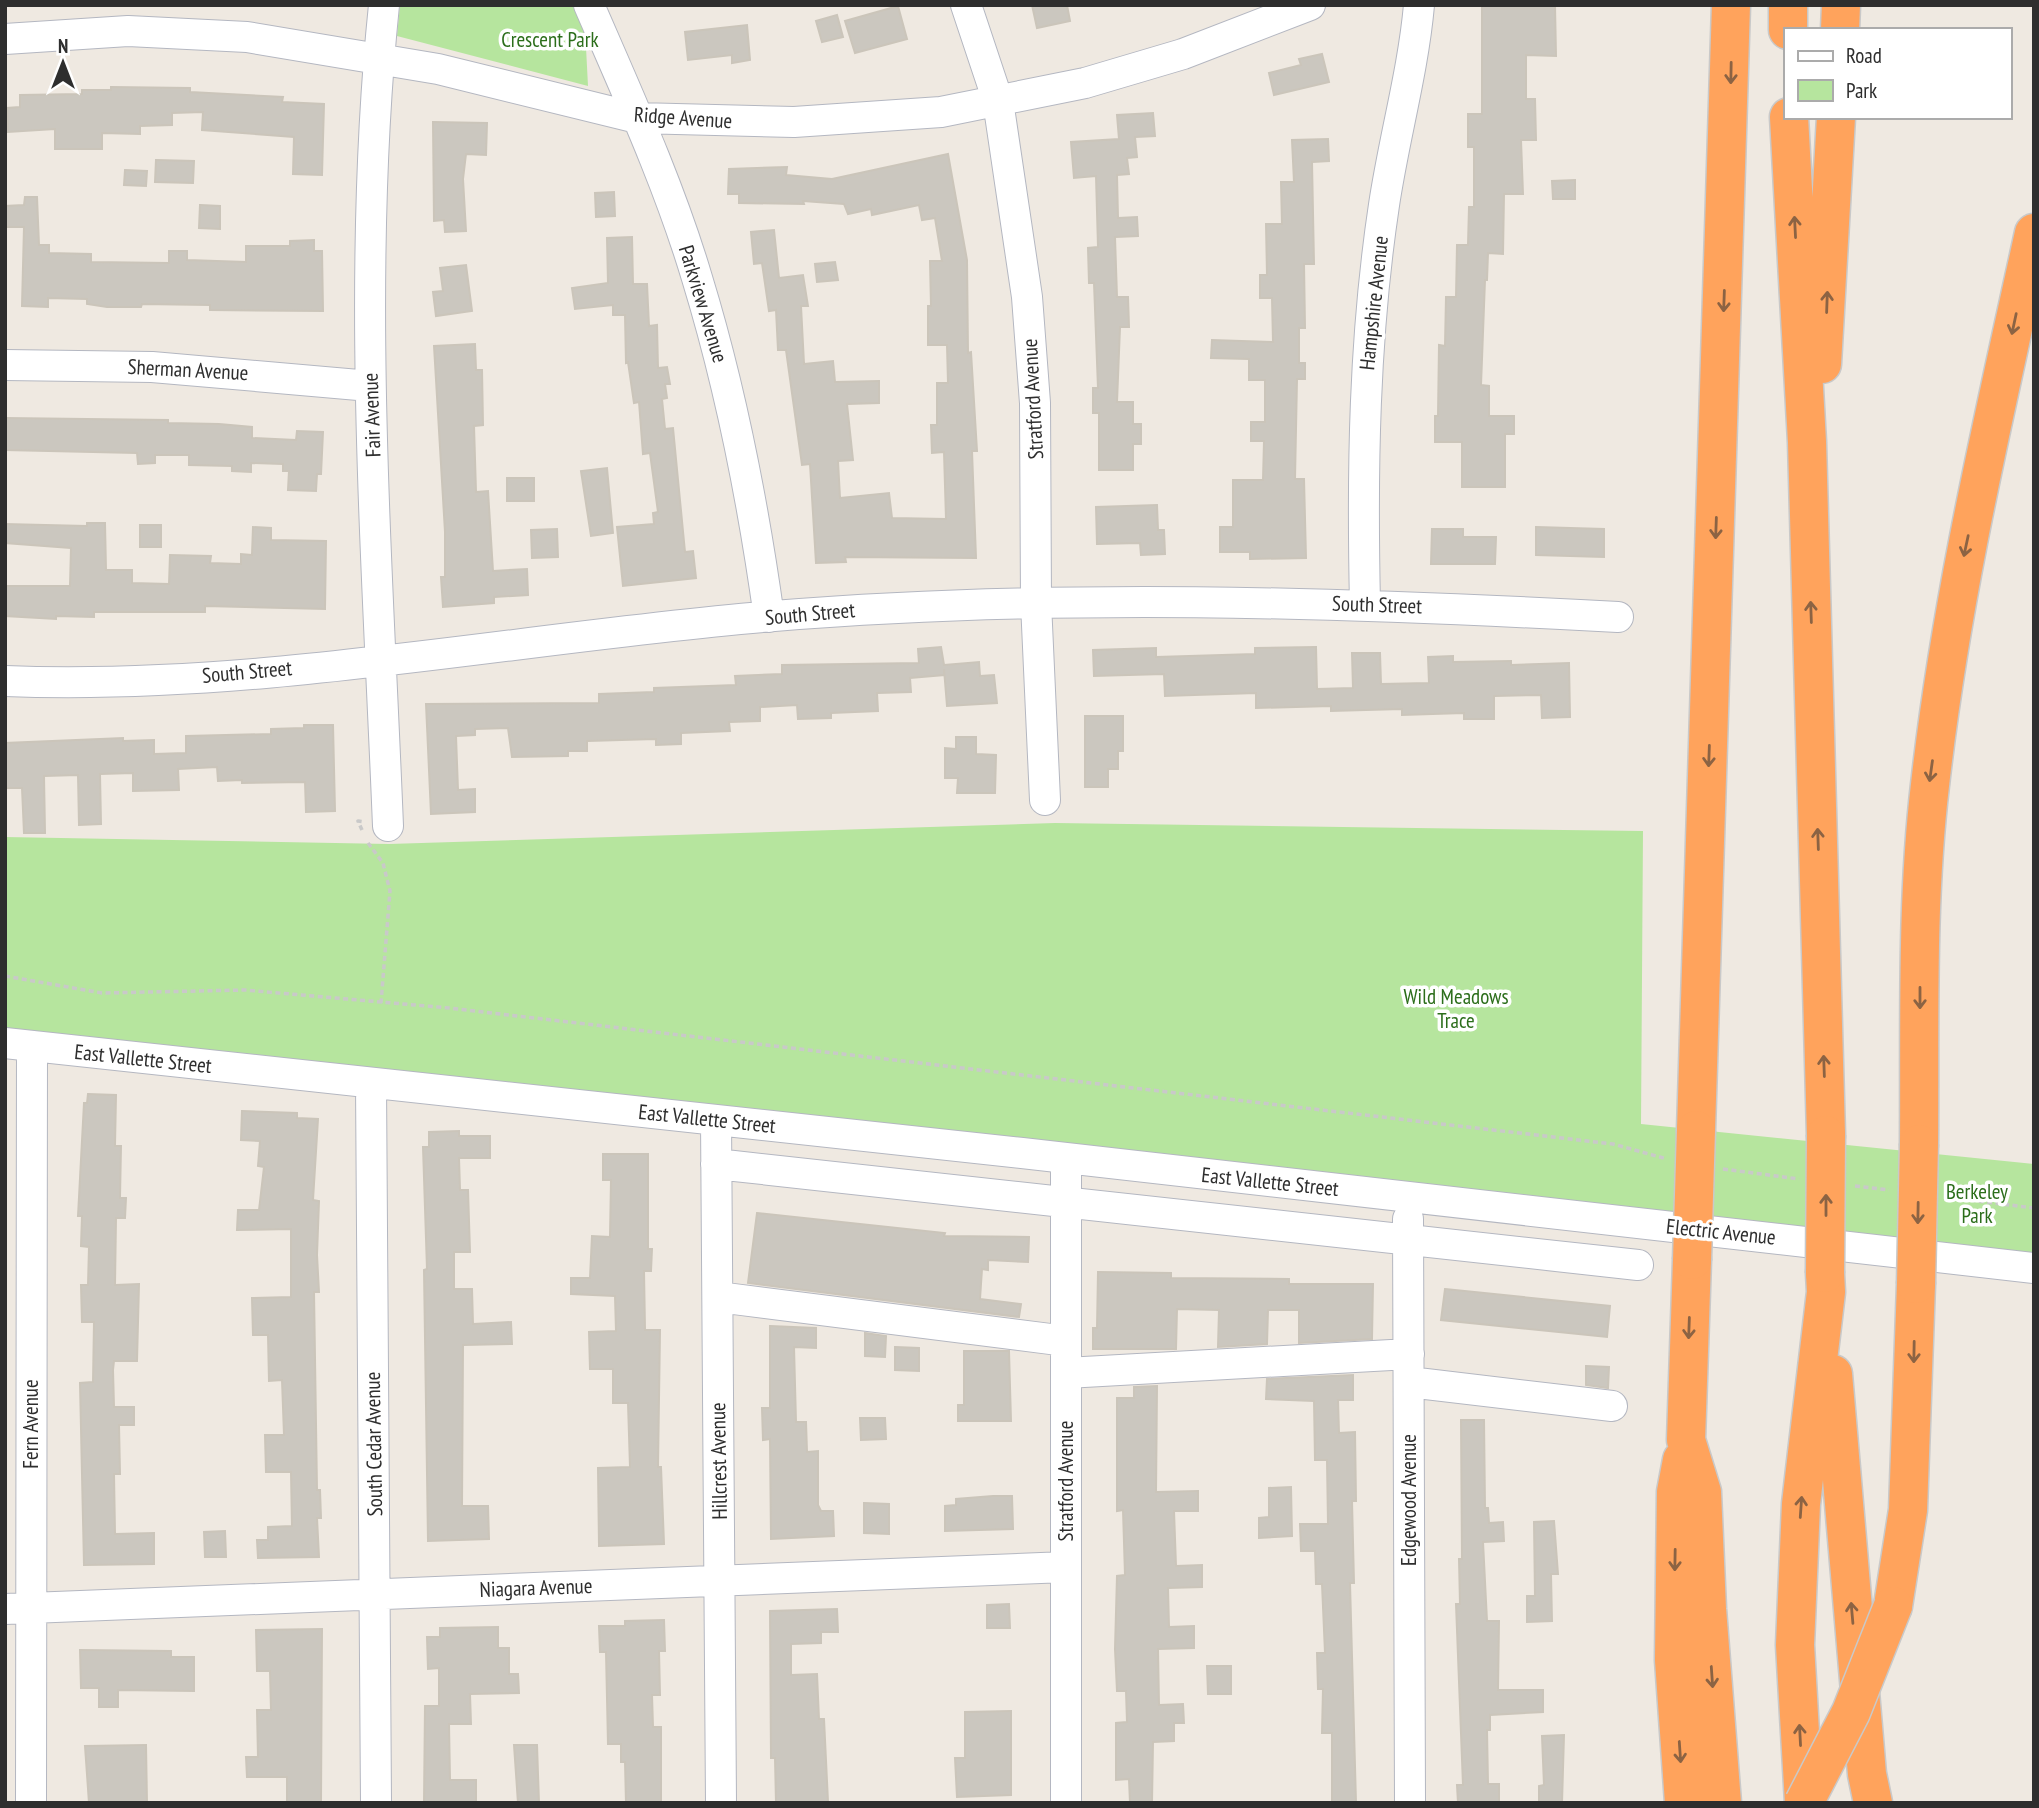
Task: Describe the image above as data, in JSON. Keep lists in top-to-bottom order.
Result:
{
  "streets": {
    "street": [
      "Ridge Avenue",
      "Hampshire Avenue",
      "Parkview Avenue",
      "Sherman Avenue",
      "Stratford Avenue",
      "Fair Avenue",
      "South Street",
      "East Vallette Street",
      "Electric Avenue",
      "Fern Avenue",
      "South Cedar Avenue",
      "Hillcrest Avenue",
      "Edgewood Avenue",
      "Niagara Avenue"
    ]
  },
  "crossings": [
    ["Ridge Avenue", "Parkview Avenue"],
    ["Ridge Avenue", "Stratford Avenue"],
    ["Ridge Avenue", "Fair Avenue"],
    ["Hampshire Avenue", "South Street"],
    ["Parkview Avenue", "South Street"],
    ["Sherman Avenue", "Fair Avenue"],
    ["Stratford Avenue", "South Street"],
    ["Stratford Avenue", "East Vallette Street"],
    ["Stratford Avenue", "Niagara Avenue"],
    ["Fair Avenue", "South Street"],
    ["East Vallette Street", "Electric Avenue"],
    ["East Vallette Street", "Fern Avenue"],
    ["East Vallette Street", "South Cedar Avenue"],
    ["East Vallette Street", "Hillcrest Avenue"],
    ["East Vallette Street", "Edgewood Avenue"],
    ["Electric Avenue", "Edgewood Avenue"],
    ["Fern Avenue", "Niagara Avenue"],
    ["South Cedar Avenue", "Niagara Avenue"],
    ["Hillcrest Avenue", "Niagara Avenue"]
  ],
  "parks": ["Crescent Park", "Wild Meadows Trace", "Berkeley Park"],
  "legend": ["Road", "Park"],
  "north": "top"
}
